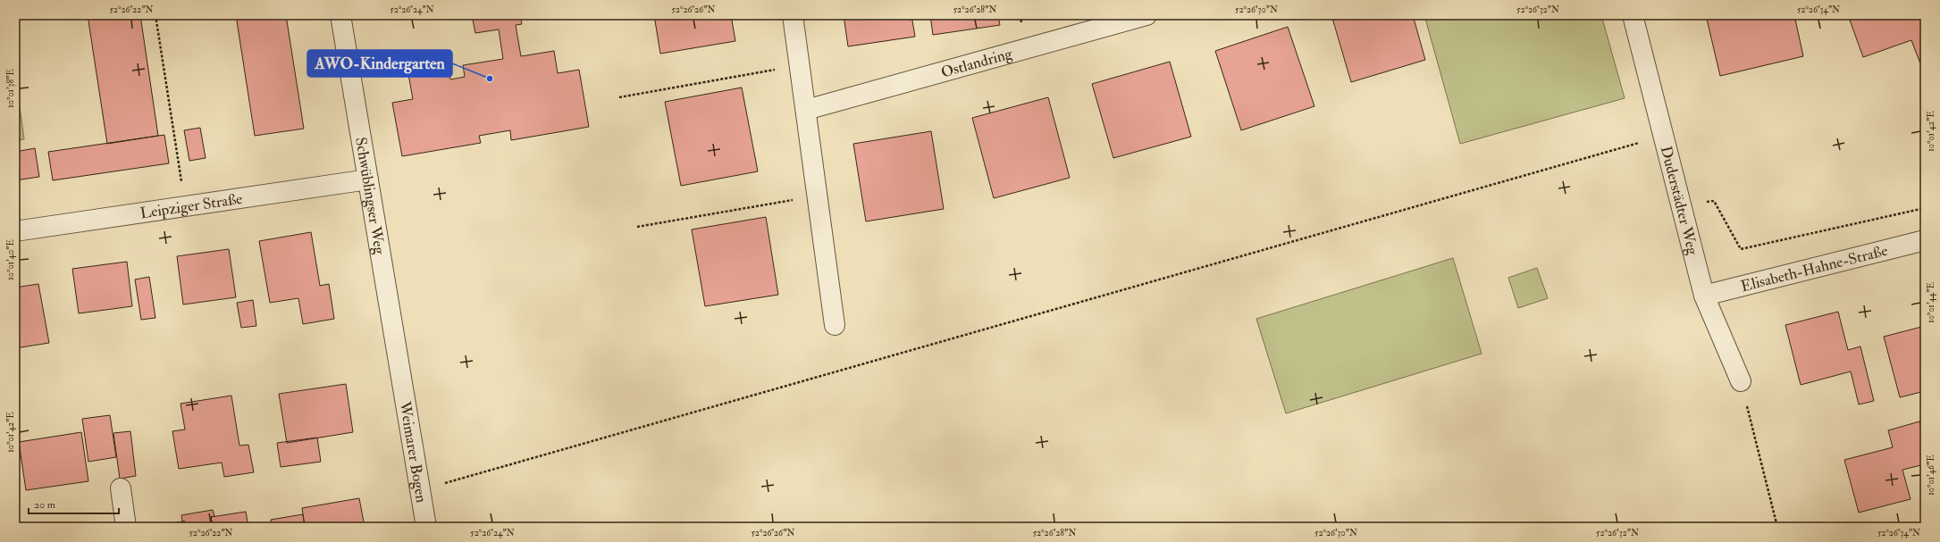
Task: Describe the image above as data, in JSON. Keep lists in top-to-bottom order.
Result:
{
  "streets": {
    "street": [
      "Ostlandring",
      "Schwüblingser Weg",
      "Duderstädter Weg",
      "Leipziger Straße",
      "Elisabeth-Hahne-Straße",
      "Weimarer Bogen"
    ]
  },
  "crossings": [
    ["Schwüblingser Weg", "Leipziger Straße"],
    ["Schwüblingser Weg", "Weimarer Bogen"],
    ["Duderstädter Weg", "Elisabeth-Hahne-Straße"]
  ],
  "places": ["AWO-Kindergarten"],
  "scale_bar": "20 m",
  "coordinates": [
    "52°26'22\"N",
    "52°26'24\"N",
    "52°26'26\"N",
    "52°26'28\"N",
    "52°26'30\"N",
    "52°26'32\"N",
    "52°26'34\"N",
    "10°01'38\"E",
    "10°01'42\"E",
    "10°01'40\"E",
    "10°01'44\"E",
    "10°01'46\"E"
  ]
}
